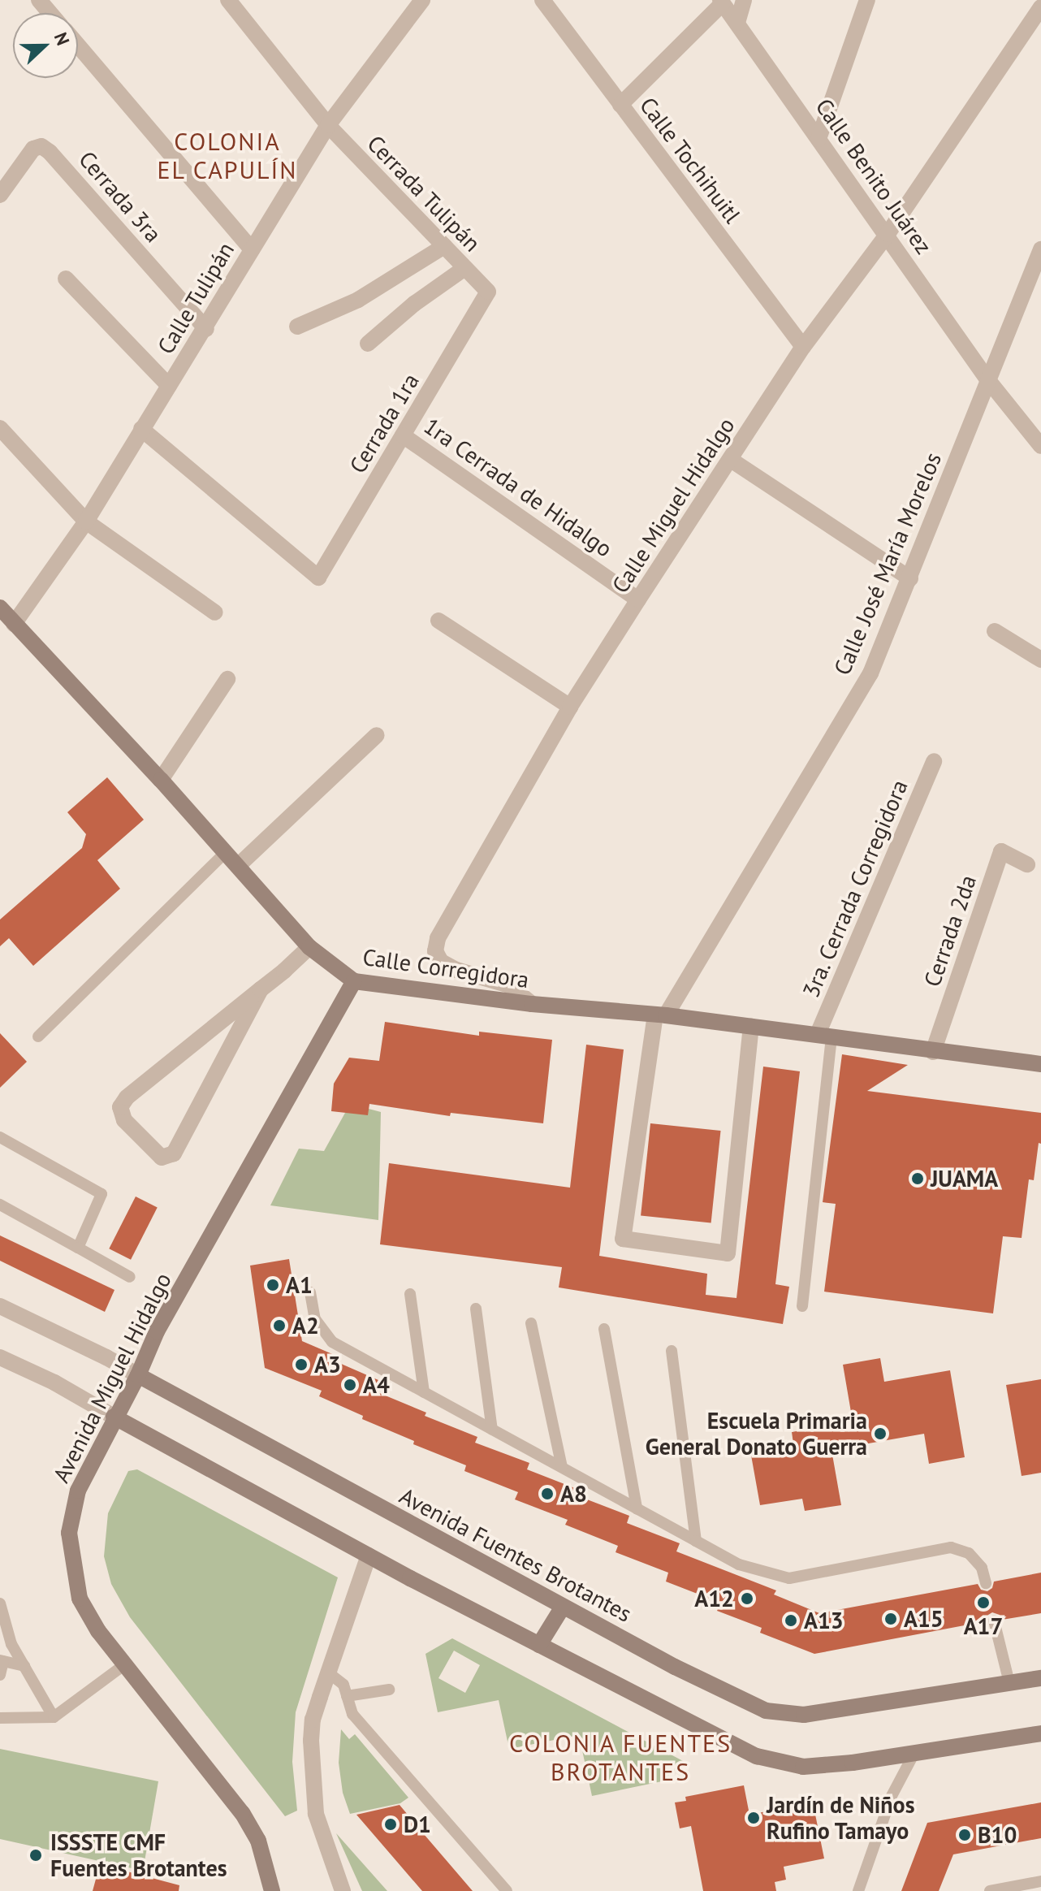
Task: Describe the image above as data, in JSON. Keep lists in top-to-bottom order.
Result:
{
  "streets": {
    "street": [
      "Calle Tochihuitl",
      "Calle Benito Juárez",
      "Cerrada Tulipán",
      "Cerrada 3ra",
      "Calle Tulipán",
      "Cerrada 1ra",
      "1ra Cerrada de Hidalgo",
      "Calle Miguel Hidalgo",
      "Calle José María Morelos",
      "3ra. Cerrada Corregidora",
      "Cerrada 2da",
      "Calle Corregidora",
      "Avenida Miguel Hidalgo",
      "Avenida Fuentes Brotantes"
    ]
  },
  "crossings": [
    ["Calle Tochihuitl", "Calle Miguel Hidalgo"],
    ["Calle Benito Juárez", "Calle Miguel Hidalgo"],
    ["Calle Benito Juárez", "Calle José María Morelos"],
    ["Cerrada Tulipán", "Calle Tulipán"],
    ["Cerrada Tulipán", "Cerrada 1ra"],
    ["Cerrada 3ra", "Calle Tulipán"],
    ["Calle Tulipán", "Cerrada 1ra"],
    ["Calle Tulipán", "Calle Corregidora"],
    ["Cerrada 1ra", "1ra Cerrada de Hidalgo"],
    ["1ra Cerrada de Hidalgo", "Calle Miguel Hidalgo"],
    ["Calle Miguel Hidalgo", "Calle Corregidora"],
    ["Calle José María Morelos", "Calle Corregidora"],
    ["3ra. Cerrada Corregidora", "Calle Corregidora"],
    ["Cerrada 2da", "Calle Corregidora"],
    ["Calle Corregidora", "Avenida Miguel Hidalgo"],
    ["Avenida Miguel Hidalgo", "Avenida Fuentes Brotantes"]
  ],
  "districts": ["COLONIA EL CAPULÍN", "COLONIA FUENTES BROTANTES"],
  "places": [
    "JUAMA",
    "A1",
    "A2",
    "A3",
    "A4",
    "Escuela Primaria General Donato Guerra",
    "A8",
    "A12",
    "A17",
    "A15",
    "A13",
    "Jardín de Niños Rufino Tamayo",
    "D1",
    "B10",
    "ISSSTE CMF Fuentes Brotantes"
  ],
  "north": "right"
}
